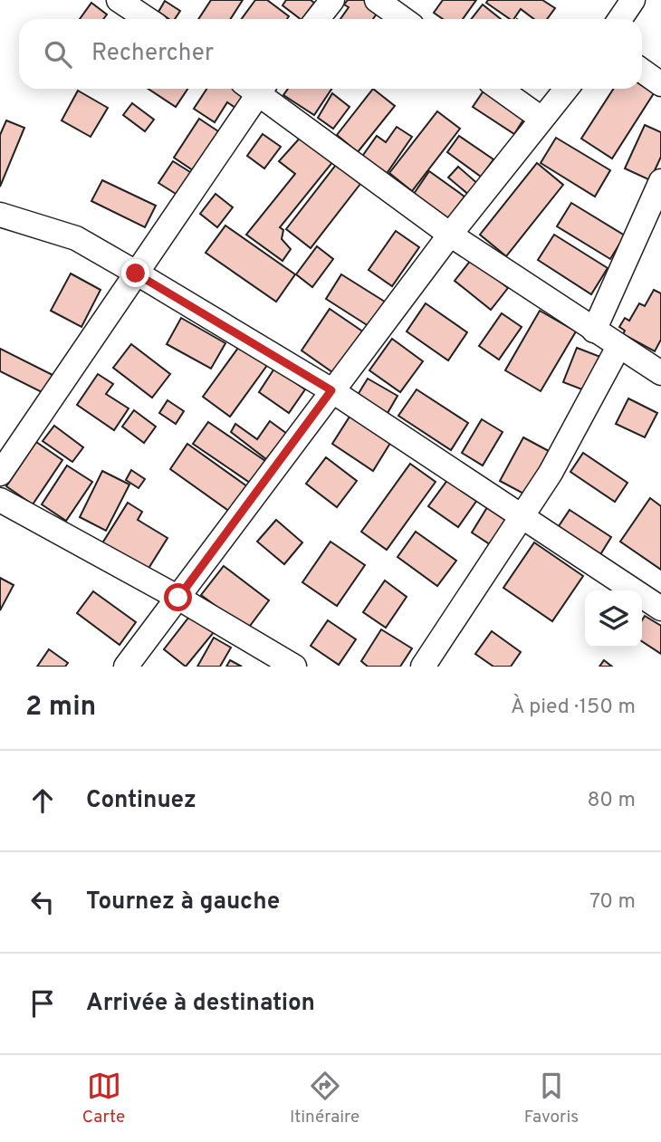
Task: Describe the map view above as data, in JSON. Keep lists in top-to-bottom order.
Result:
{
  "page": {
    "search": "Rechercher",
    "heading": ["2 min", "À pied · 150 m"],
    "list": [
      ["Continuez", "80 m"],
      ["Tournez à gauche", "70 m"],
      "Arrivée à destination"
    ],
    "nav": ["Carte", "Itinéraire", "Favoris"]
  }
}
